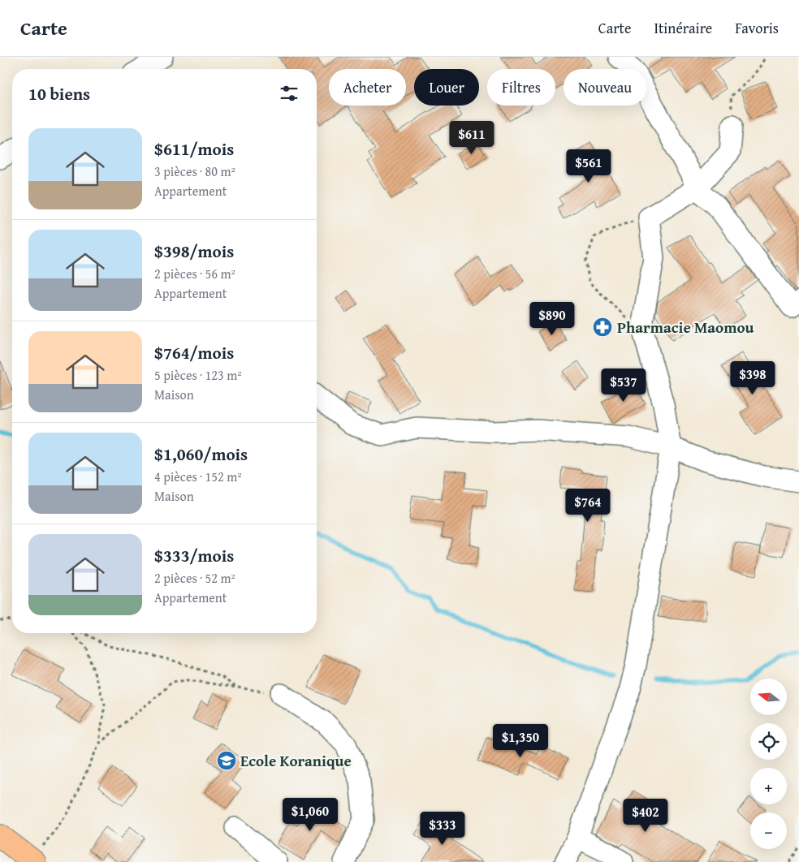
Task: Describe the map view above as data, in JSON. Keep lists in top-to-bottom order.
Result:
{
  "places": {
    "pharmacy": ["Pharmacie Maomou"],
    "school or university": ["Ecole Koranique"]
  },
  "north": "left",
  "page": {
    "header": "Carte",
    "nav": ["Carte", "Itinéraire", "Favoris"],
    "chip": [
      "Acheter",
      "Louer",
      "Filtres",
      "Nouveau"
    ],
    "heading": "10 biens",
    "list": [
      {
        "name": "$611/mois",
        "note": "3 pièces · 80 m² · Appartement"
      },
      {
        "name": "$398/mois",
        "note": "2 pièces · 56 m² · Appartement"
      },
      {
        "name": "$764/mois",
        "note": "5 pièces · 123 m² · Maison"
      },
      {
        "name": "$1,060/mois",
        "note": "4 pièces · 152 m² · Maison"
      },
      {
        "name": "$333/mois",
        "note": "2 pièces · 52 m² · Appartement"
      }
    ],
    "price": [
      "$611",
      "$561",
      "$890",
      "$398",
      "$537",
      "$764",
      "$1,350",
      "$1,060",
      "$402",
      "$333"
    ],
    "map_buttons": ["+", "−"]
  }
}
